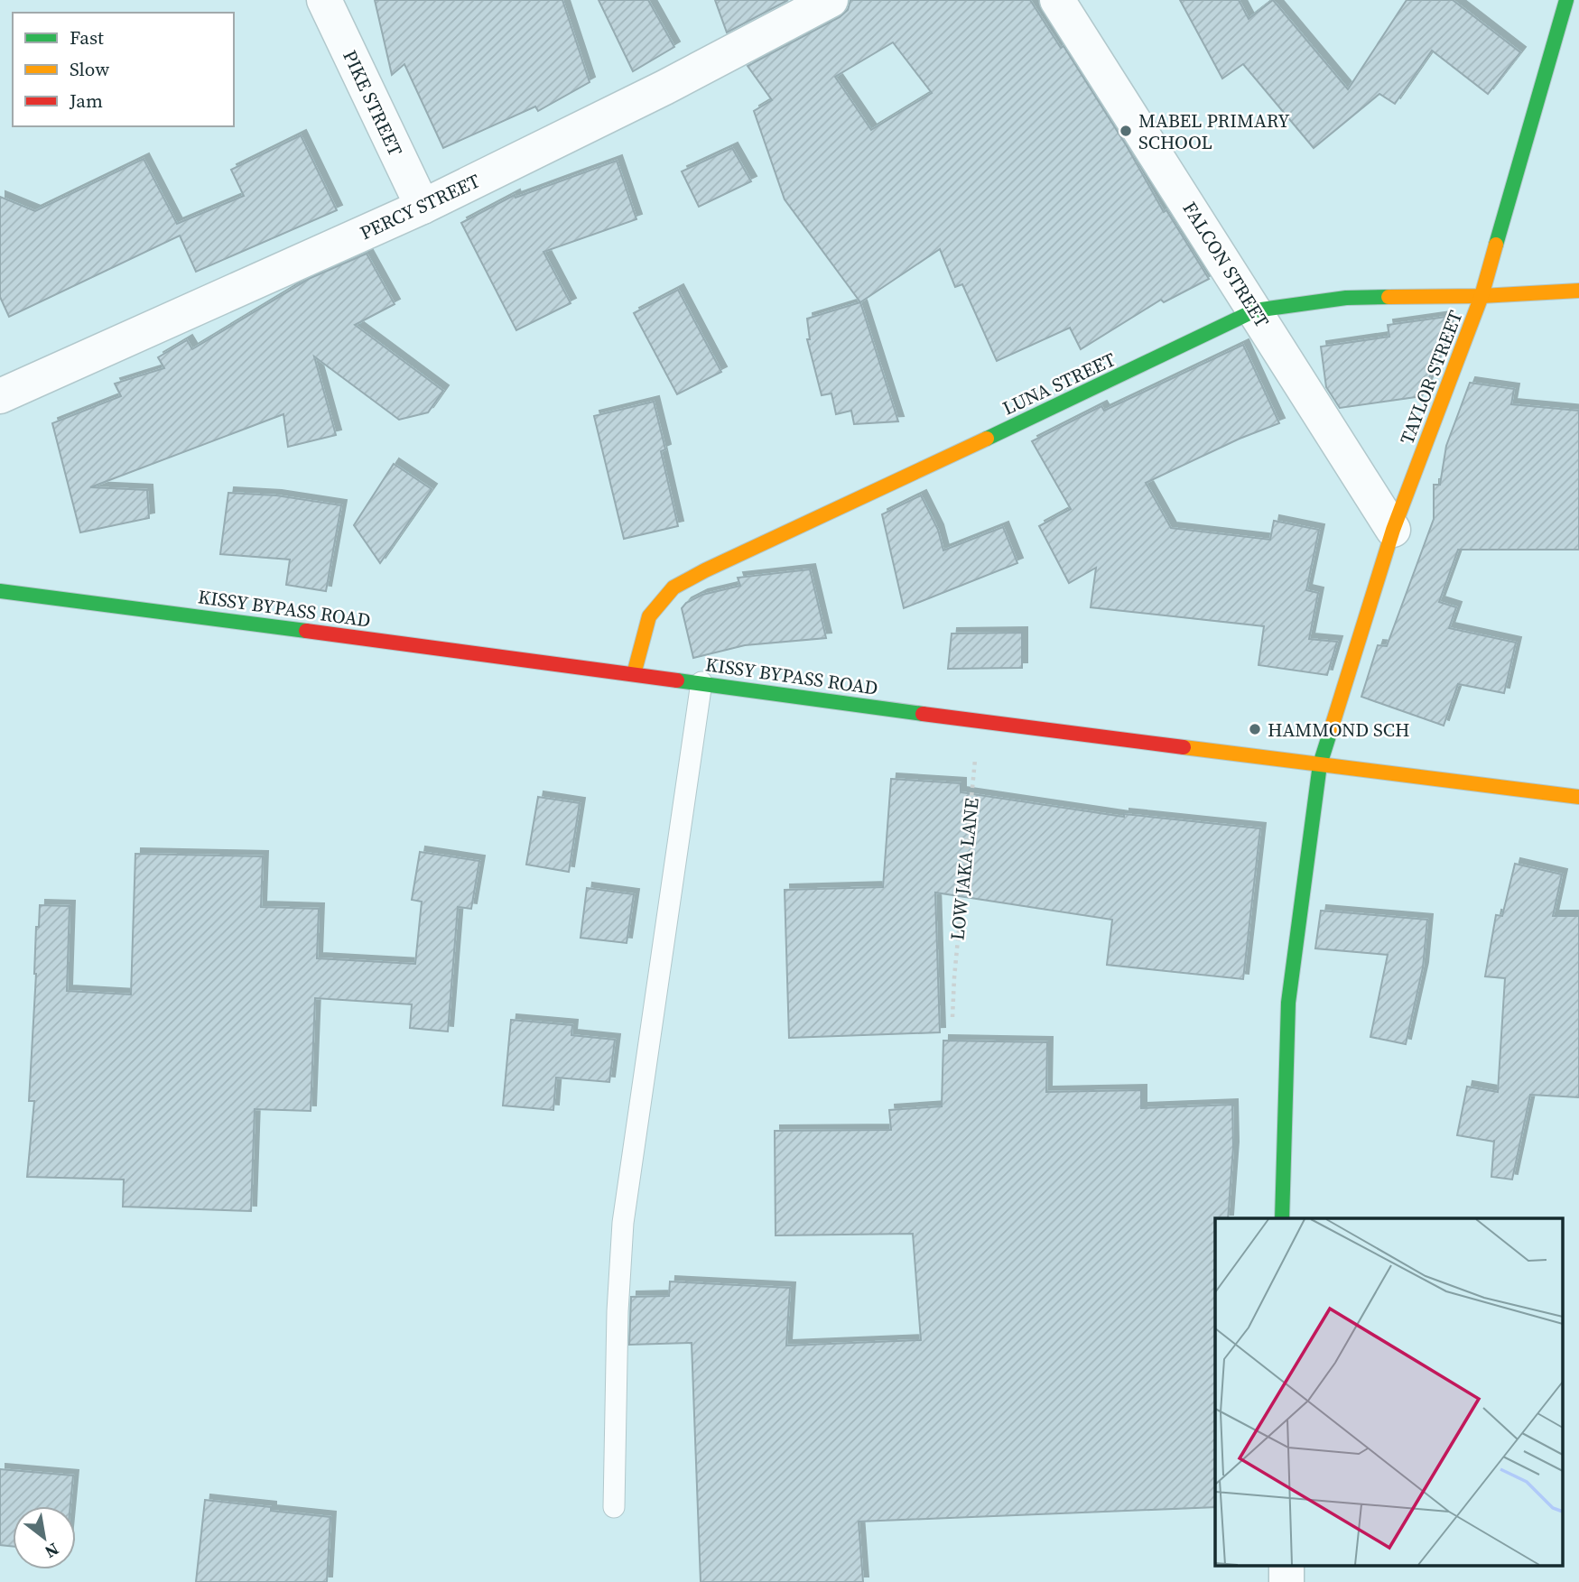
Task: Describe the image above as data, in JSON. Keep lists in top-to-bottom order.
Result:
{
  "streets": {
    "street": [
      "PIKE STREET",
      "PERCY STREET",
      "FALCON STREET",
      "TAYLOR STREET",
      "LUNA STREET",
      "KISSY BYPASS ROAD"
    ],
    "path": ["LOW JAKA LANE"]
  },
  "crossings": [
    ["PIKE STREET", "PERCY STREET"],
    ["FALCON STREET", "TAYLOR STREET"],
    ["FALCON STREET", "LUNA STREET"],
    ["TAYLOR STREET", "LUNA STREET"],
    ["TAYLOR STREET", "KISSY BYPASS ROAD"],
    ["LUNA STREET", "KISSY BYPASS ROAD"],
    ["KISSY BYPASS ROAD", "LOW JAKA LANE"]
  ],
  "places": ["MABEL PRIMARY SCHOOL", "HAMMOND SCH"],
  "legend": ["Fast", "Slow", "Jam"],
  "north": "bottom right"
}
